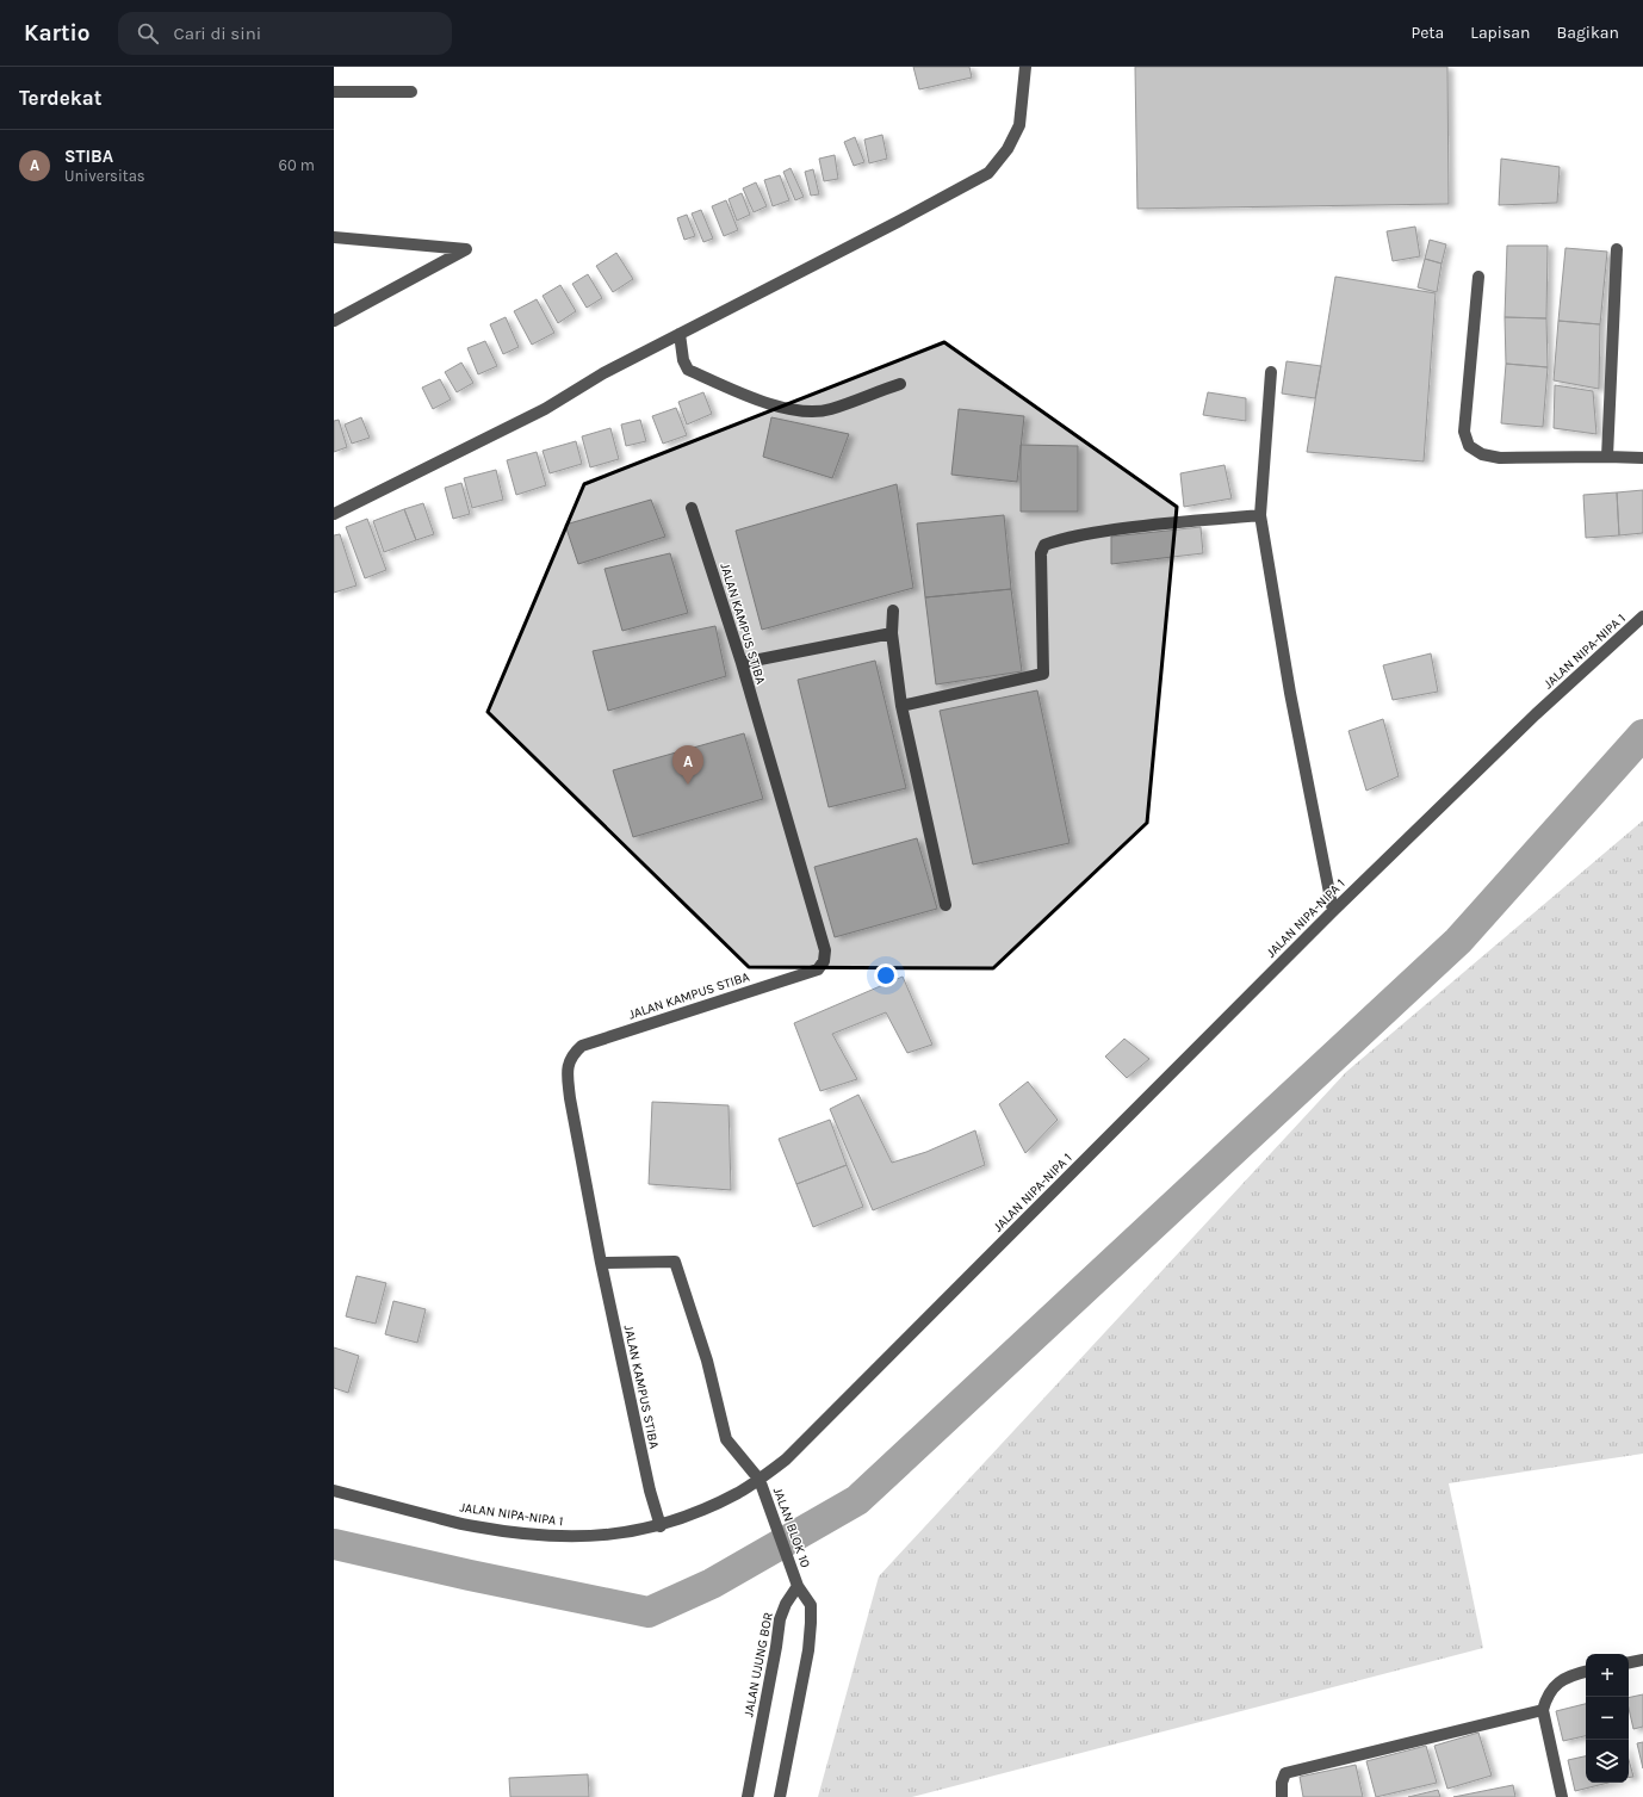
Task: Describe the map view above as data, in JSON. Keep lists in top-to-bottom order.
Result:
{
  "streets": {
    "street": [
      "JALAN KAMPUS STIBA",
      "JALAN NIPA-NIPA 1",
      "JALAN BLOK 10",
      "JALAN UJUNG BOR"
    ]
  },
  "crossings": [
    ["JALAN KAMPUS STIBA", "JALAN NIPA-NIPA 1"],
    ["JALAN KAMPUS STIBA", "JALAN BLOK 10"],
    ["JALAN NIPA-NIPA 1", "JALAN BLOK 10"],
    ["JALAN BLOK 10", "JALAN UJUNG BOR"]
  ],
  "page": {
    "header": "Kartio",
    "search": "Cari di sini",
    "nav": ["Peta", "Lapisan", "Bagikan"],
    "heading": "Terdekat",
    "list": [
      {
        "mark": "A",
        "name": "STIBA",
        "note": "Universitas",
        "value": "60 m"
      }
    ],
    "pins": "A",
    "map_buttons": ["+", "−"]
  }
}
